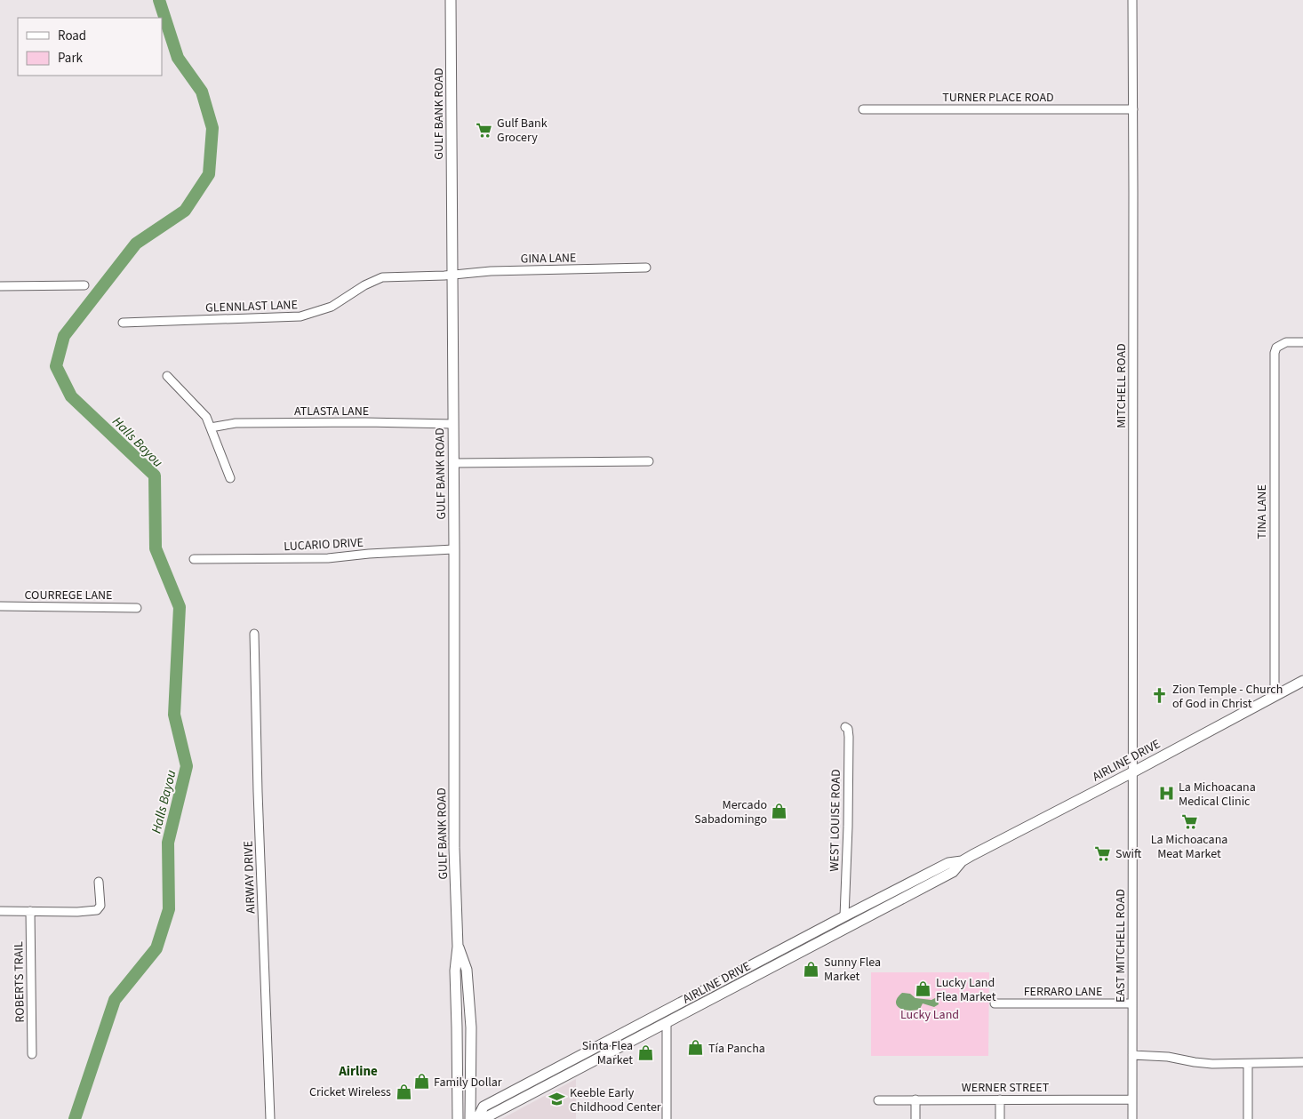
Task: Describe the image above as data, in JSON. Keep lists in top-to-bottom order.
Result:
{
  "streets": {
    "main road": ["GULF BANK ROAD", "AIRLINE DRIVE"],
    "street": [
      "TURNER PLACE ROAD",
      "GINA LANE",
      "GLENNLAST LANE",
      "MITCHELL ROAD",
      "ATLASTA LANE",
      "TINA LANE",
      "LUCARIO DRIVE",
      "COURREGE LANE",
      "WEST LOUISE ROAD",
      "AIRWAY DRIVE",
      "EAST MITCHELL ROAD",
      "ROBERTS TRAIL",
      "FERRARO LANE",
      "WERNER STREET"
    ]
  },
  "crossings": [
    ["TURNER PLACE ROAD", "MITCHELL ROAD"],
    ["GULF BANK ROAD", "GINA LANE"],
    ["GULF BANK ROAD", "GLENNLAST LANE"],
    ["GULF BANK ROAD", "ATLASTA LANE"],
    ["GULF BANK ROAD", "LUCARIO DRIVE"],
    ["GULF BANK ROAD", "AIRLINE DRIVE"],
    ["GINA LANE", "GLENNLAST LANE"],
    ["MITCHELL ROAD", "AIRLINE DRIVE"],
    ["MITCHELL ROAD", "EAST MITCHELL ROAD"],
    ["TINA LANE", "AIRLINE DRIVE"],
    ["AIRLINE DRIVE", "WEST LOUISE ROAD"],
    ["AIRLINE DRIVE", "EAST MITCHELL ROAD"],
    ["EAST MITCHELL ROAD", "FERRARO LANE"],
    ["EAST MITCHELL ROAD", "WERNER STREET"]
  ],
  "districts": ["Airline"],
  "water": ["Halls Bayou"],
  "parks": ["Lucky Land"],
  "places": {
    "supermarket": ["Gulf Bank Grocery", "La Michoacana Meat Market", "Swift"],
    "church": ["Zion Temple - Church of God in Christ"],
    "hospital": ["La Michoacana Medical Clinic"],
    "shop": [
      "Mercado Sabadomingo",
      "Sunny Flea Market",
      "Lucky Land Flea Market",
      "Tía Pancha",
      "Sinta Flea Market",
      "Family Dollar",
      "Cricket Wireless"
    ],
    "school or university": ["Keeble Early Childhood Center"]
  },
  "legend": ["Road", "Park"]
}
